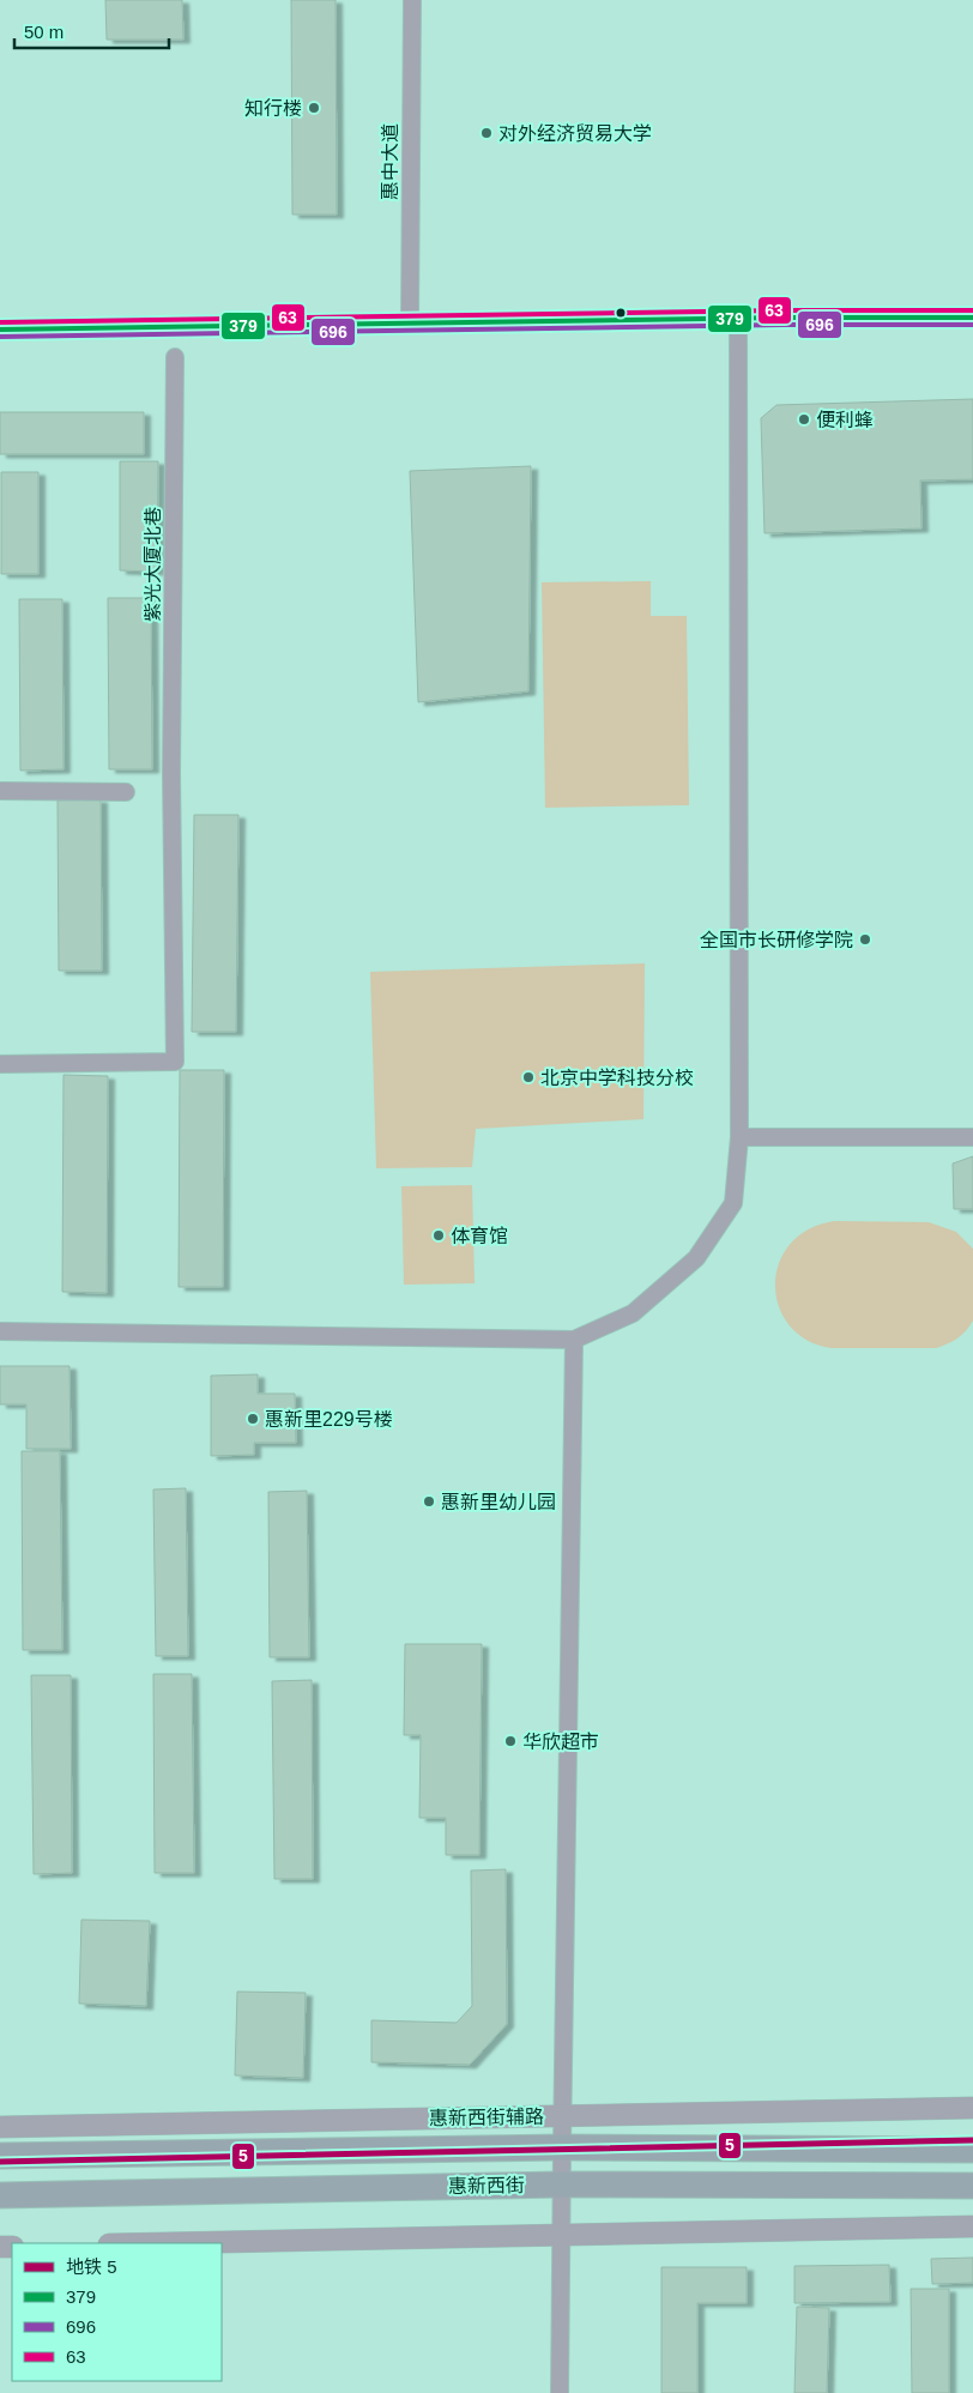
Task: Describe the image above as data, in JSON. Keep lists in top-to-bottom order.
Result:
{
  "streets": {
    "main road": ["惠新西街"],
    "street": ["惠中大道", "紫光大厦北巷", "惠新西街辅路"]
  },
  "places": [
    "知行楼",
    "对外经济贸易大学",
    "便利蜂",
    "全国市长研修学院",
    "北京中学科技分校",
    "体育馆",
    "惠新里229号楼",
    "惠新里幼儿园",
    "华欣超市"
  ],
  "lines": [
    "transit line 63",
    "transit line 379",
    "transit line 696",
    "metro line 5"
  ],
  "legend": [
    "地铁 5",
    "379",
    "696",
    "63"
  ],
  "scale_bar": "50 m"
}
